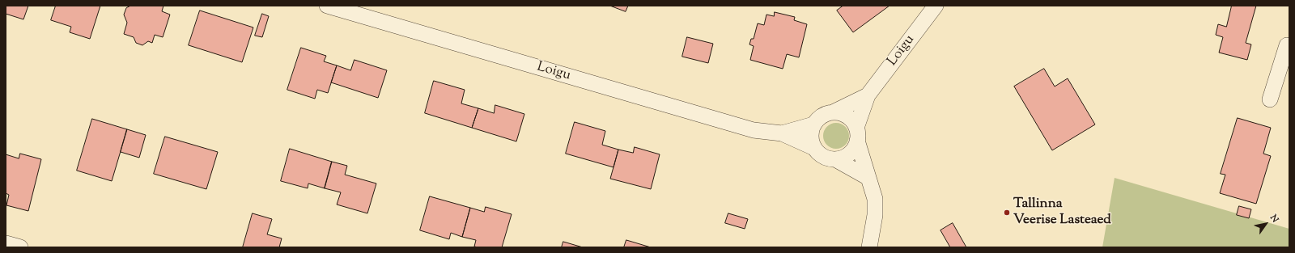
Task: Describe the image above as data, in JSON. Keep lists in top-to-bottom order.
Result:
{
  "streets": {
    "street": ["Loigu"]
  },
  "places": ["Tallinna Veerise Lasteaed"],
  "north": "top right"
}
